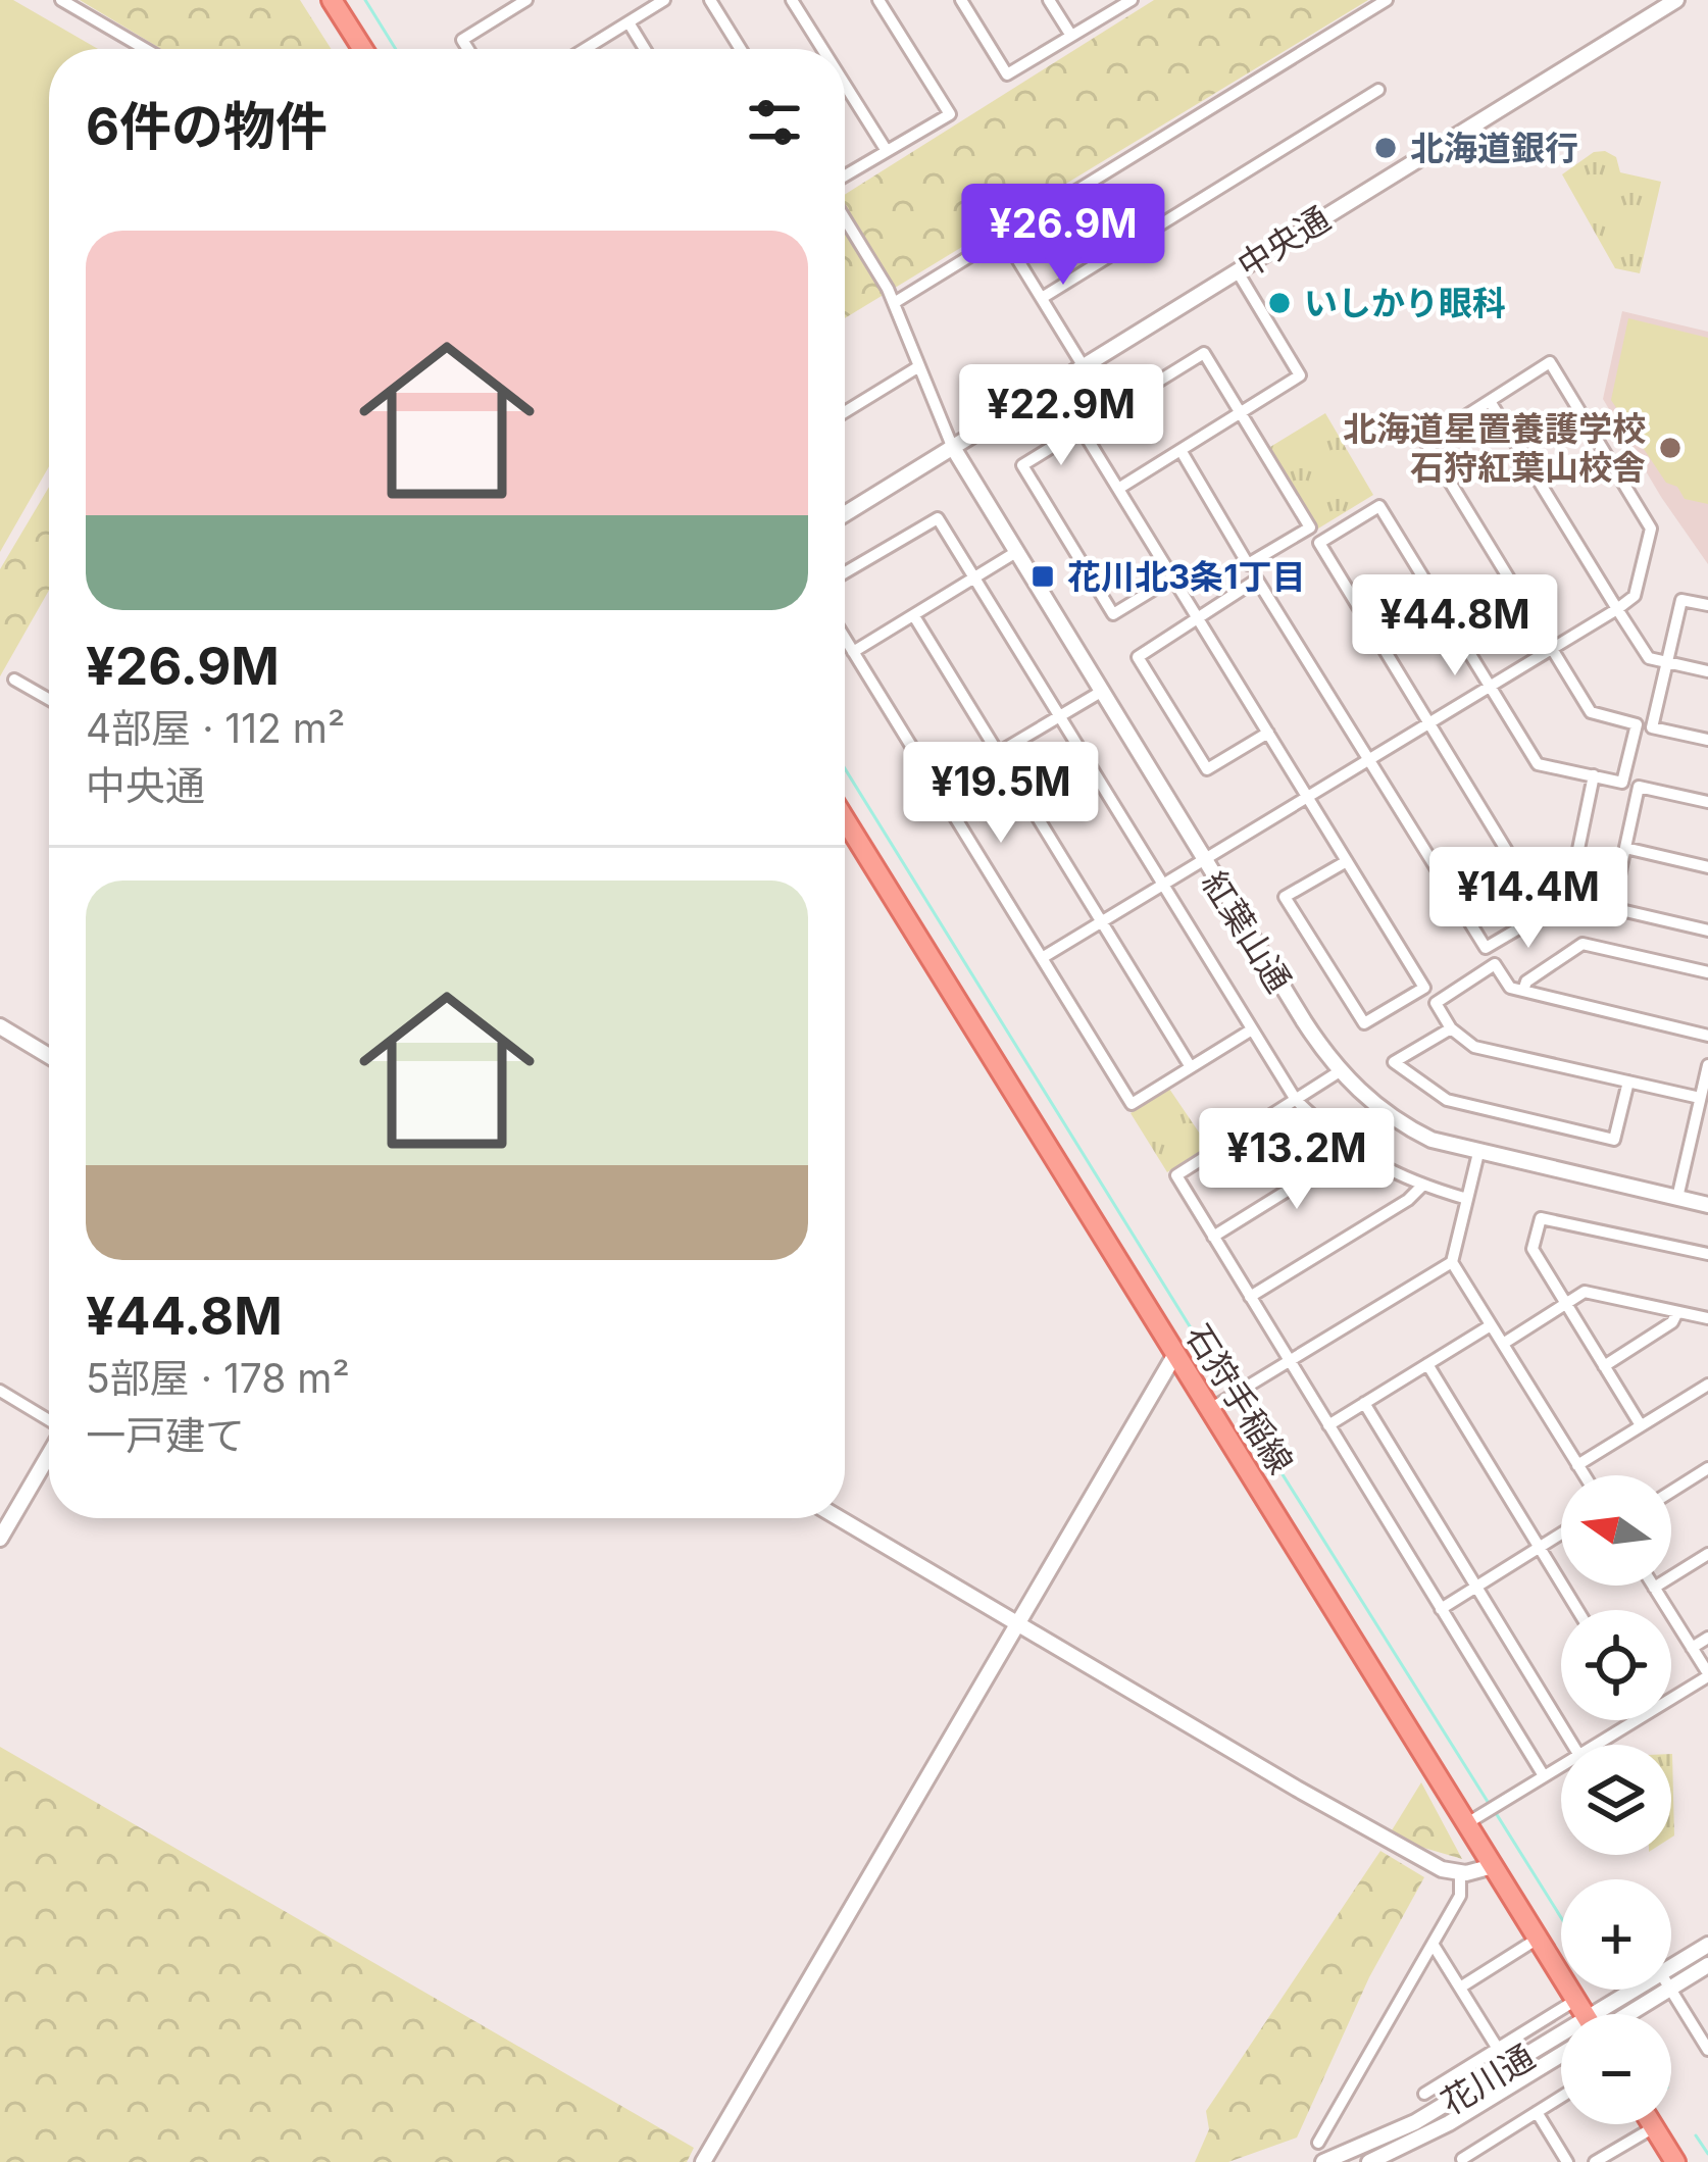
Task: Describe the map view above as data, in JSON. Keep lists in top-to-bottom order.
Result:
{
  "streets": {
    "main road": ["石狩手稲線"],
    "street": ["中央通", "紅葉山通", "花川通"]
  },
  "crossings": [
    ["中央通", "紅葉山通"]
  ],
  "places": {
    "other": ["北海道銀行", "いしかり眼科", "北海道星置養護学校 石狩紅葉山校舎"],
    "transit": ["花川北3条1丁目"]
  },
  "north": "left",
  "page": {
    "heading": "6件の物件",
    "price": [
      "¥26.9M",
      "¥22.9M",
      "¥44.8M",
      "¥19.5M",
      "¥14.4M",
      "¥13.2M"
    ],
    "list": [
      {
        "name": "¥26.9M",
        "note": "4部屋 · 112 m² · 中央通"
      },
      {
        "name": "¥44.8M",
        "note": "5部屋 · 178 m² · 一戸建て"
      }
    ],
    "map_buttons": ["+", "−"]
  }
}
